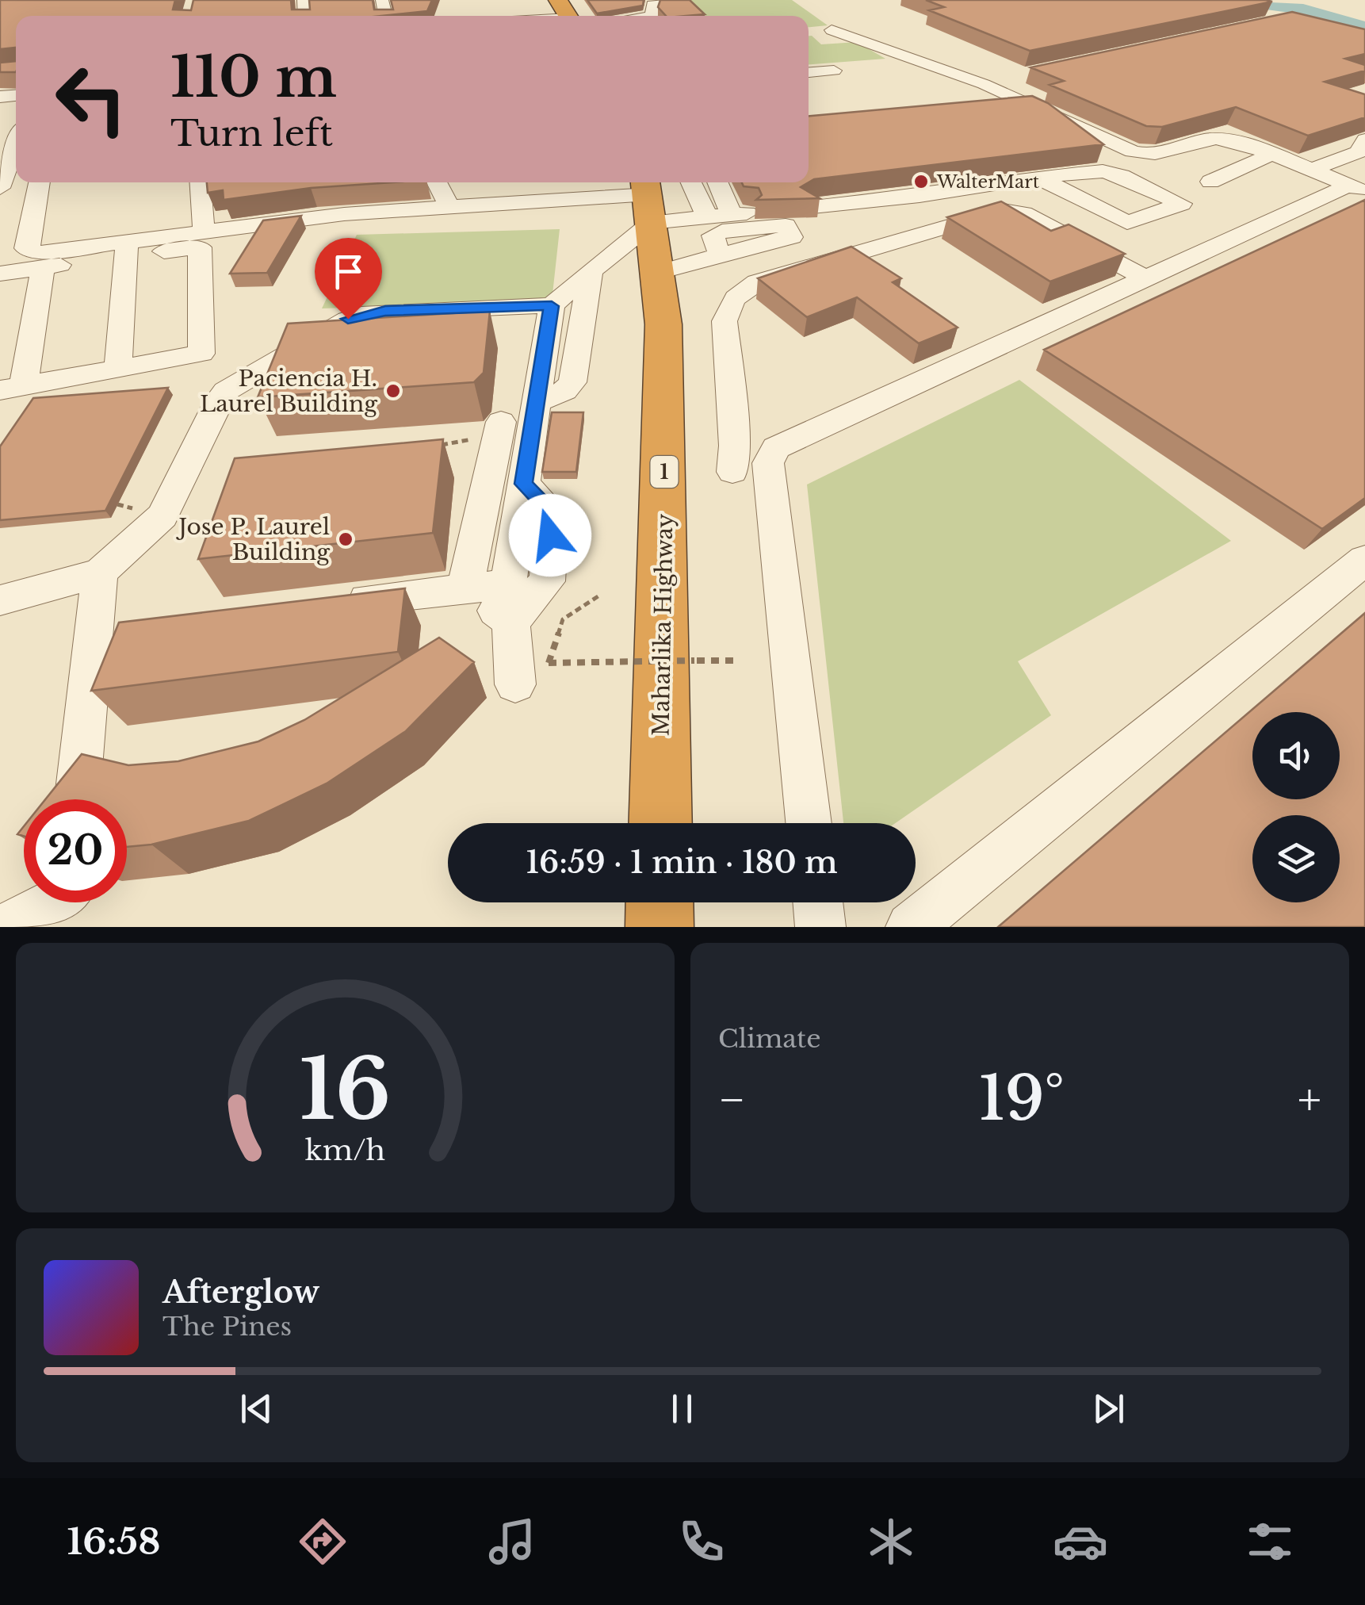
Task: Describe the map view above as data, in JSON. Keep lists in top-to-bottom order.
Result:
{
  "streets": {
    "highway": ["1", "Maharlika Highway"]
  },
  "places": ["WalterMart", "Paciencia H. Laurel Building", "Jose P. Laurel Building"],
  "page": {
    "turn": ["110 m", "Turn left"],
    "limit": "20",
    "trip": "16:59 · 1 min · 180 m",
    "tile": "Climate",
    "heat": ["−", "19°", "+"],
    "song": ["Afterglow", "The Pines"],
    "tabs": "16:58",
    "gauge": ["16", "km/h"]
  }
}
